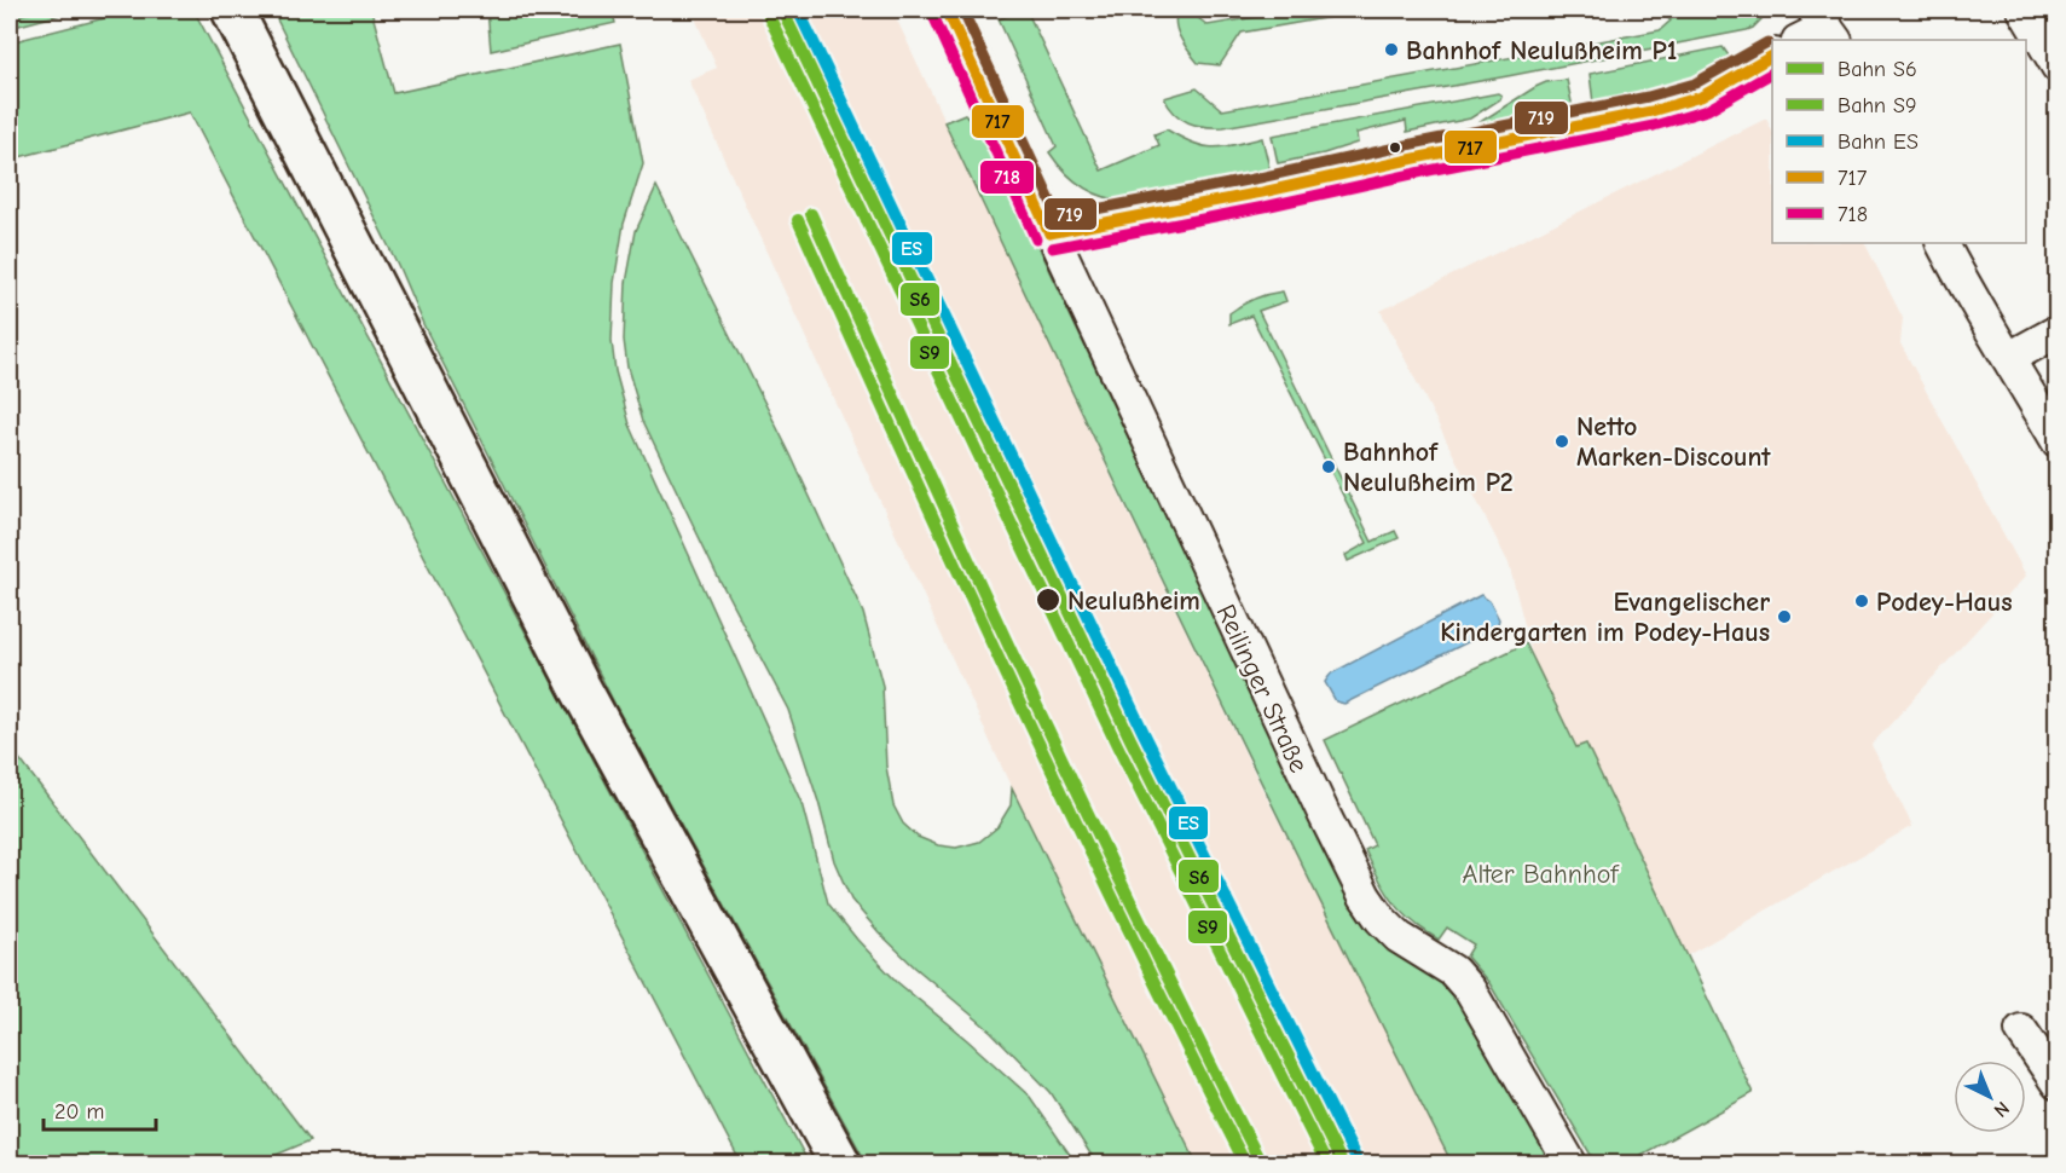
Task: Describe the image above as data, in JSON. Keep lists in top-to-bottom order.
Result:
{
  "streets": {
    "street": ["Reilinger Straße"]
  },
  "parks": ["Alter Bahnhof"],
  "places": [
    "Bahnhof Neulußheim P1",
    "Netto Marken-Discount",
    "Bahnhof Neulußheim P2",
    "Neulußheim",
    "Podey-Haus",
    "Evangelischer Kindergarten im Podey-Haus"
  ],
  "lines": [
    "rail line S6",
    "rail line ES",
    "transit line 717",
    "transit line 719",
    "rail line S9",
    "transit line 718"
  ],
  "legend": [
    "Bahn S6",
    "Bahn S9",
    "Bahn ES",
    "717",
    "718"
  ],
  "scale_bar": "20 m",
  "north": "bottom right"
}
